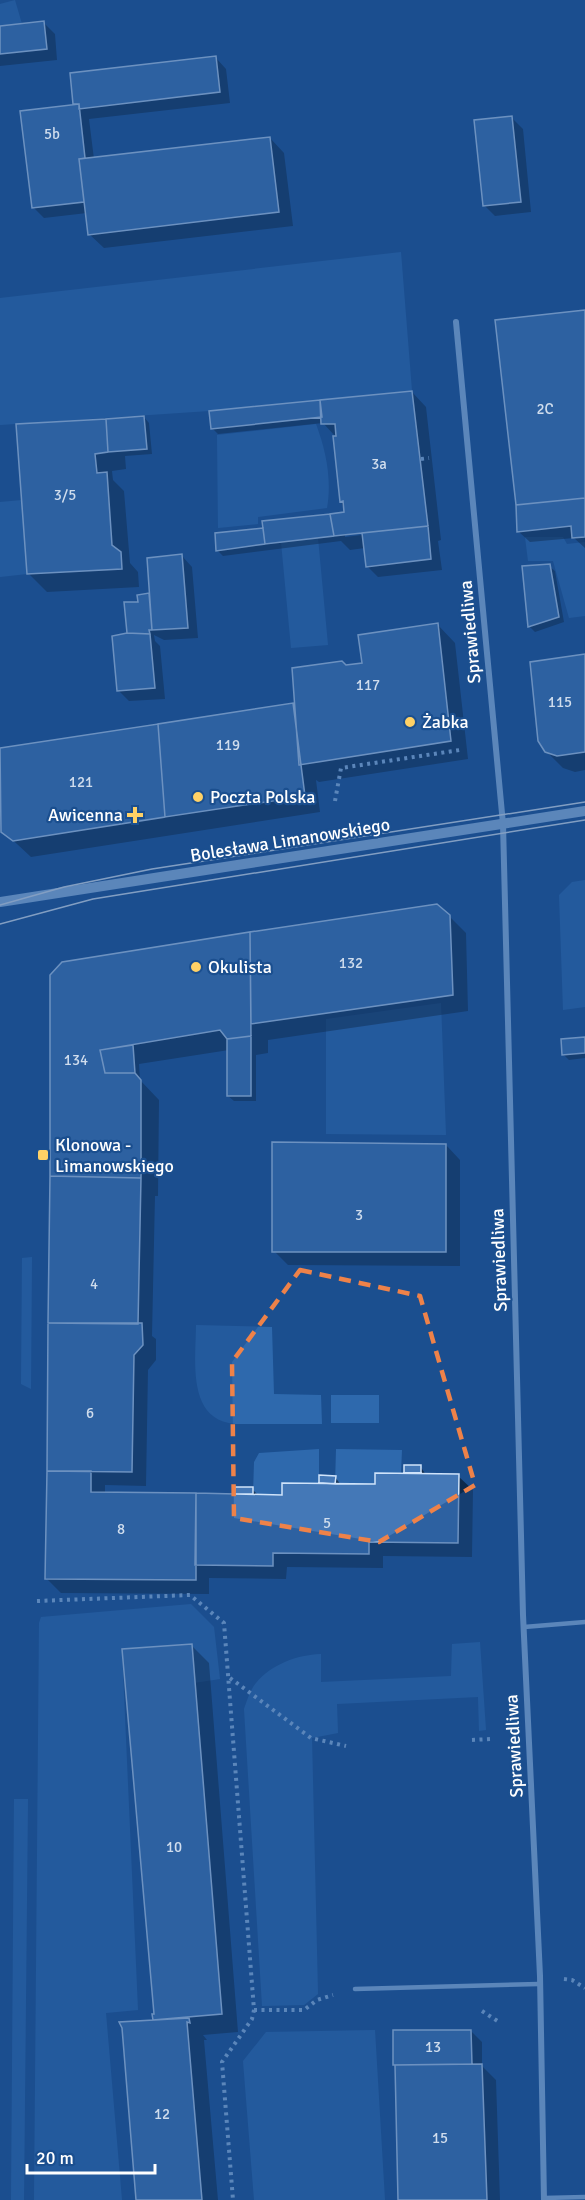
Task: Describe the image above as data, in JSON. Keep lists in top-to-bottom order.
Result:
{
  "streets": {
    "street": ["Sprawiedliwa", "Bolesława Limanowskiego"]
  },
  "crossings": [
    ["Sprawiedliwa", "Bolesława Limanowskiego"]
  ],
  "places": {
    "other": ["Żabka", "Poczta Polska", "Okulista"],
    "health": ["Awicenna"],
    "transit": ["Klonowa - Limanowskiego"]
  },
  "house_numbers": [
    "5b",
    "2C",
    "3a",
    "3/5",
    "117",
    "115",
    "119",
    "121",
    "132",
    "134",
    "3",
    "4",
    "6",
    "5",
    "8",
    "10",
    "13",
    "12",
    "15"
  ],
  "scale_bar": "20 m"
}
